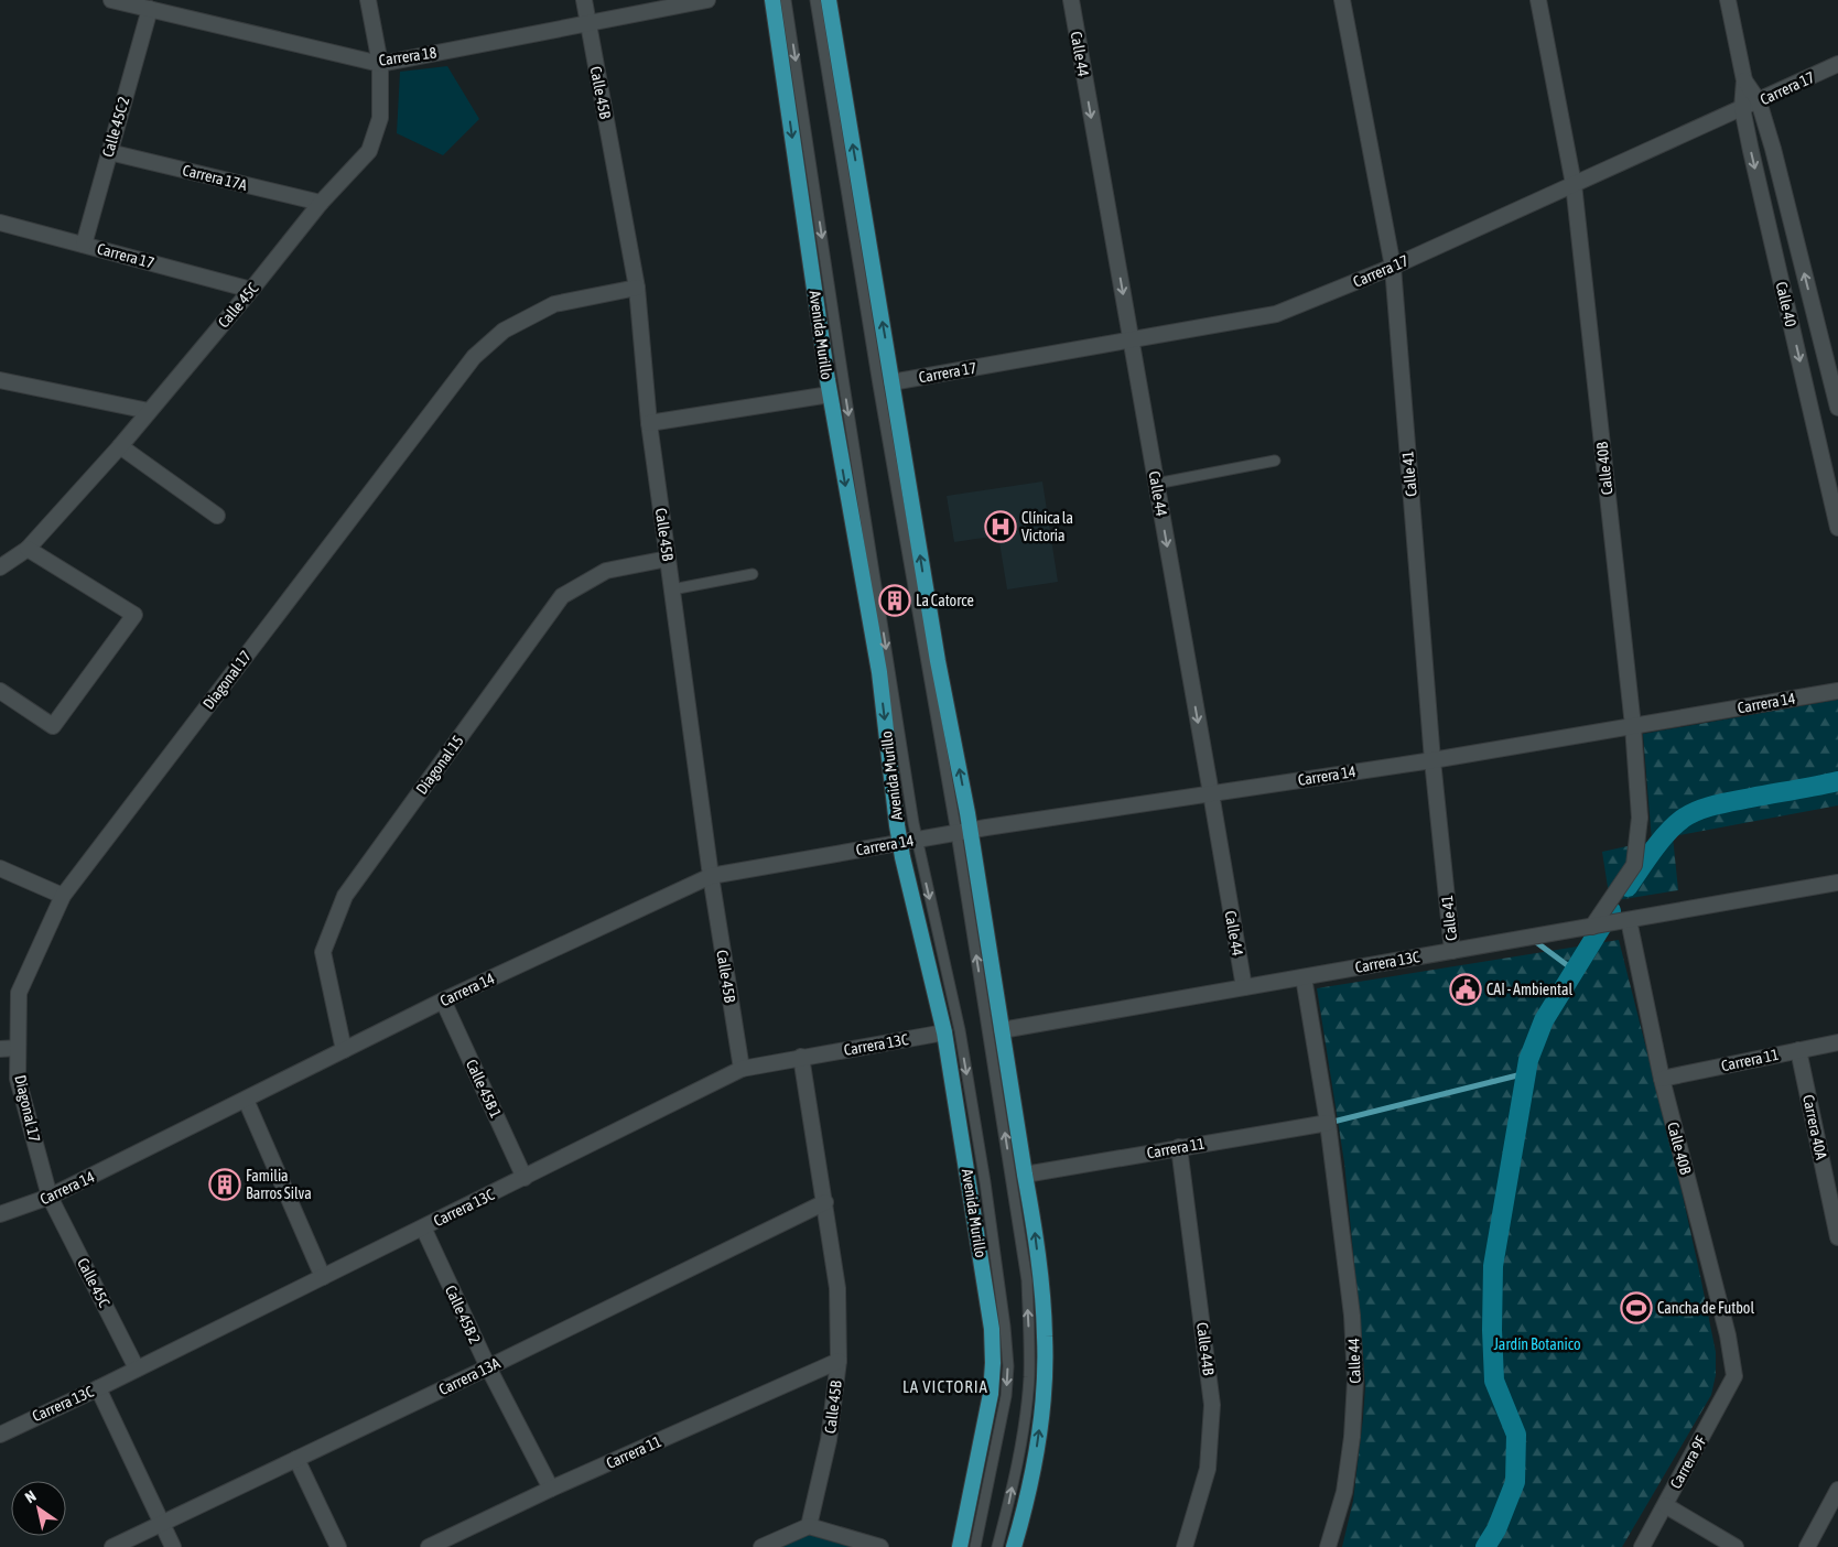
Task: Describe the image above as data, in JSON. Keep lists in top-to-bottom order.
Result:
{
  "streets": {
    "main road": ["Avenida Murillo"],
    "street": [
      "Calle 44",
      "Carrera 18",
      "Carrera 17",
      "Calle 45B",
      "Calle 45C 2",
      "Carrera 17A",
      "Calle 40",
      "Calle 45C",
      "Calle 40B",
      "Calle 41",
      "Diagonal 17",
      "Carrera 14",
      "Diagonal 15",
      "Carrera 13C",
      "Carrera 11",
      "Calle 45B 1",
      "Carrera 40A",
      "Calle 45B 2",
      "Calle 44B",
      "Carrera 13A",
      "Carrera 9F"
    ]
  },
  "crossings": [
    ["Calle 44", "Carrera 17"],
    ["Calle 44", "Carrera 14"],
    ["Calle 44", "Carrera 13C"],
    ["Calle 44", "Carrera 11"],
    ["Carrera 18", "Calle 45B"],
    ["Carrera 18", "Calle 45C 2"],
    ["Carrera 18", "Calle 45C"],
    ["Carrera 17", "Calle 45C 2"],
    ["Carrera 17", "Calle 40"],
    ["Carrera 17", "Calle 45C"],
    ["Carrera 17", "Calle 40B"],
    ["Carrera 17", "Calle 41"],
    ["Calle 45B", "Diagonal 17"],
    ["Calle 45B", "Carrera 14"],
    ["Calle 45B", "Diagonal 15"],
    ["Calle 45B", "Carrera 13C"],
    ["Calle 45B", "Carrera 11"],
    ["Calle 45B", "Carrera 13A"],
    ["Calle 45C 2", "Carrera 17A"],
    ["Carrera 17A", "Calle 45C"],
    ["Calle 45C", "Diagonal 17"],
    ["Calle 45C", "Carrera 14"],
    ["Calle 45C", "Carrera 13C"],
    ["Avenida Murillo", "Carrera 14"],
    ["Avenida Murillo", "Carrera 13C"],
    ["Calle 40B", "Carrera 14"],
    ["Calle 40B", "Carrera 13C"],
    ["Calle 40B", "Carrera 11"],
    ["Calle 40B", "Carrera 9F"],
    ["Calle 41", "Carrera 14"],
    ["Calle 41", "Carrera 13C"],
    ["Diagonal 17", "Carrera 14"],
    ["Carrera 14", "Diagonal 15"],
    ["Carrera 14", "Calle 45B 1"],
    ["Carrera 13C", "Calle 45B 1"],
    ["Carrera 13C", "Calle 45B 2"],
    ["Carrera 11", "Carrera 40A"],
    ["Carrera 11", "Calle 45B 2"],
    ["Carrera 11", "Calle 44B"],
    ["Calle 45B 2", "Carrera 13A"]
  ],
  "one_way": ["Calle 44"],
  "districts": ["LA VICTORIA"],
  "parks": ["Jardín Botanico"],
  "places": {
    "hospital": ["Clínica la Victoria"],
    "building": ["La Catorce", "Familia Barros Silva"],
    "public building": ["CAI - Ambiental"],
    "sports": ["Cancha de Futbol"]
  },
  "north": "top left"
}
